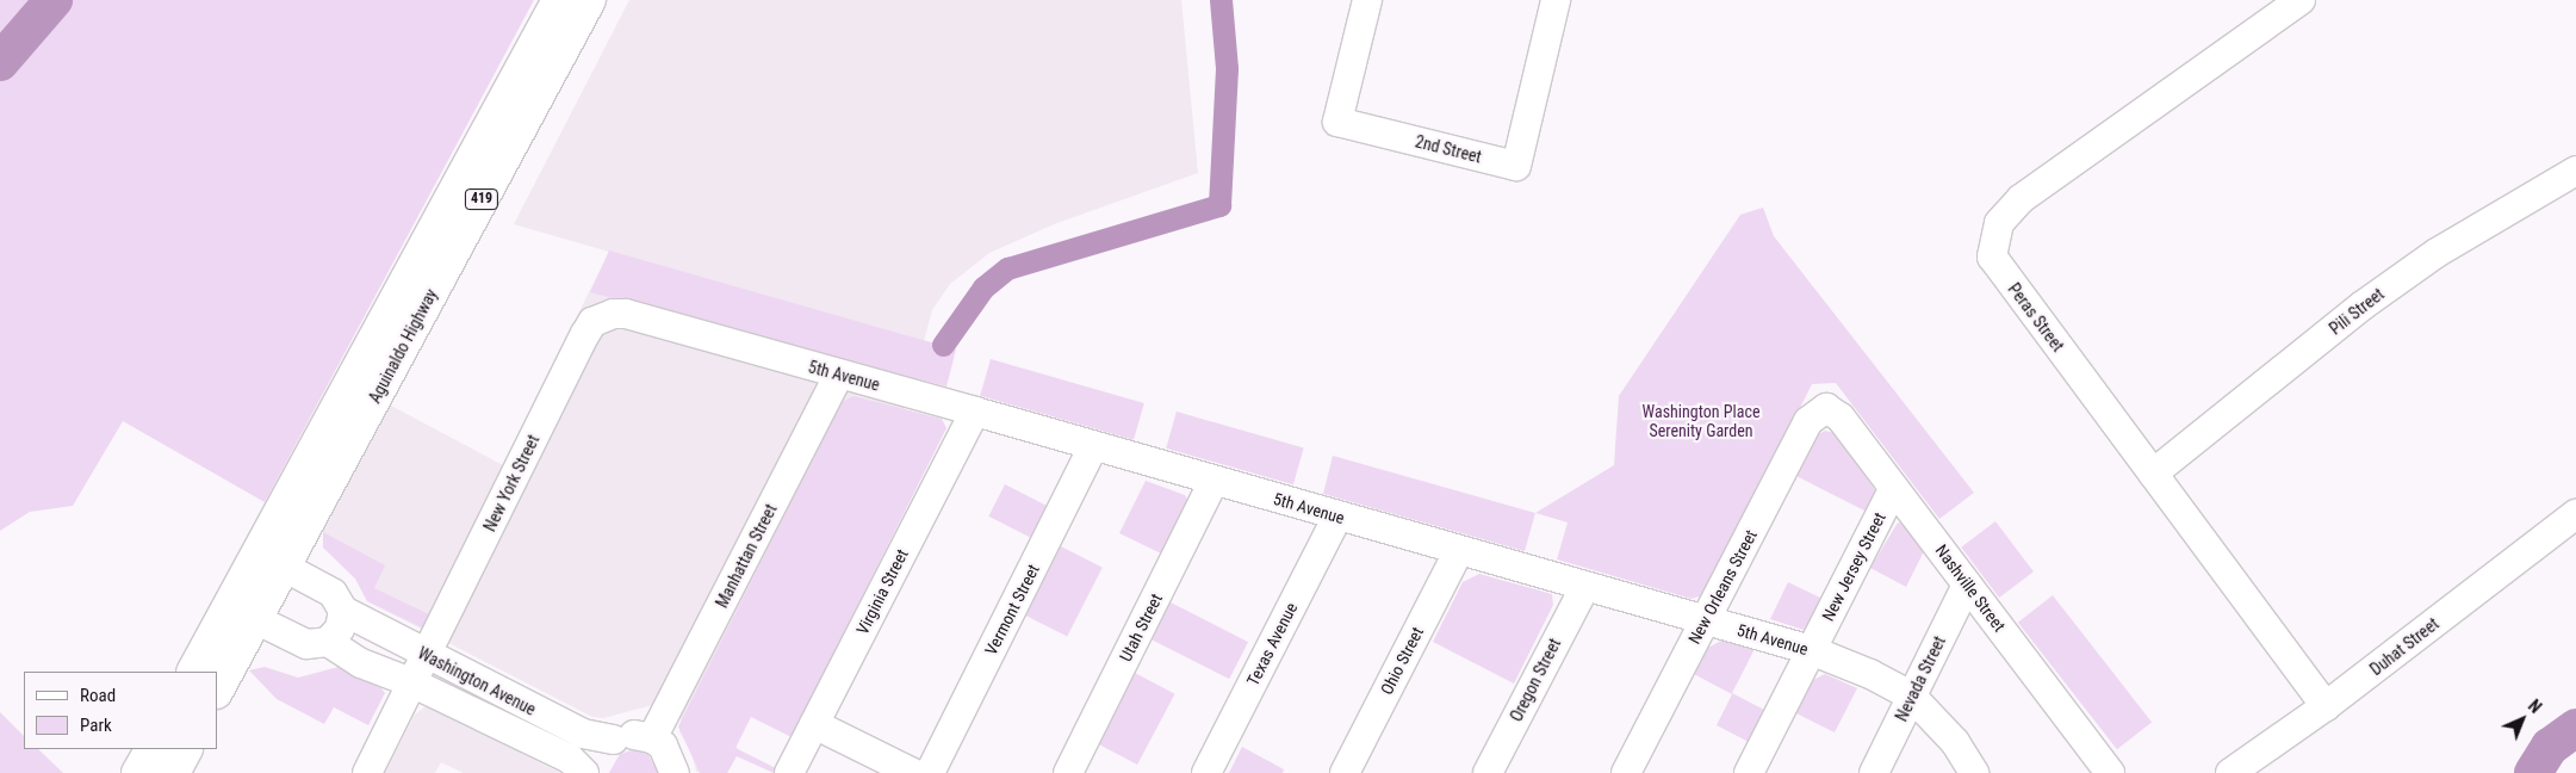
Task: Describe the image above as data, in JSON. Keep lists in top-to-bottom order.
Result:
{
  "streets": {
    "main road": ["419", "Aguinaldo Highway"],
    "street": [
      "2nd Street",
      "Pili Street",
      "Peras Street",
      "5th Avenue",
      "New York Street",
      "Manhattan Street",
      "New Jersey Street",
      "New Orleans Street",
      "Nashville Street",
      "Virginia Street",
      "Vermont Street",
      "Utah Street",
      "Texas Avenue",
      "Duhat Street",
      "Ohio Street",
      "Nevada Street",
      "Oregon Street",
      "Washington Avenue"
    ]
  },
  "crossings": [
    ["Pili Street", "Peras Street"],
    ["Peras Street", "Duhat Street"],
    ["Aguinaldo Highway", "Washington Avenue"],
    ["5th Avenue", "New York Street"],
    ["5th Avenue", "Manhattan Street"],
    ["5th Avenue", "New Jersey Street"],
    ["5th Avenue", "New Orleans Street"],
    ["5th Avenue", "Virginia Street"],
    ["5th Avenue", "Vermont Street"],
    ["5th Avenue", "Utah Street"],
    ["5th Avenue", "Texas Avenue"],
    ["5th Avenue", "Ohio Street"],
    ["5th Avenue", "Nevada Street"],
    ["5th Avenue", "Oregon Street"],
    ["New York Street", "Washington Avenue"],
    ["Manhattan Street", "Washington Avenue"],
    ["New Jersey Street", "Nashville Street"],
    ["New Orleans Street", "Nashville Street"],
    ["Nashville Street", "Nevada Street"]
  ],
  "parks": ["Washington Place Serenity Garden"],
  "legend": ["Road", "Park"],
  "north": "top right"
}
